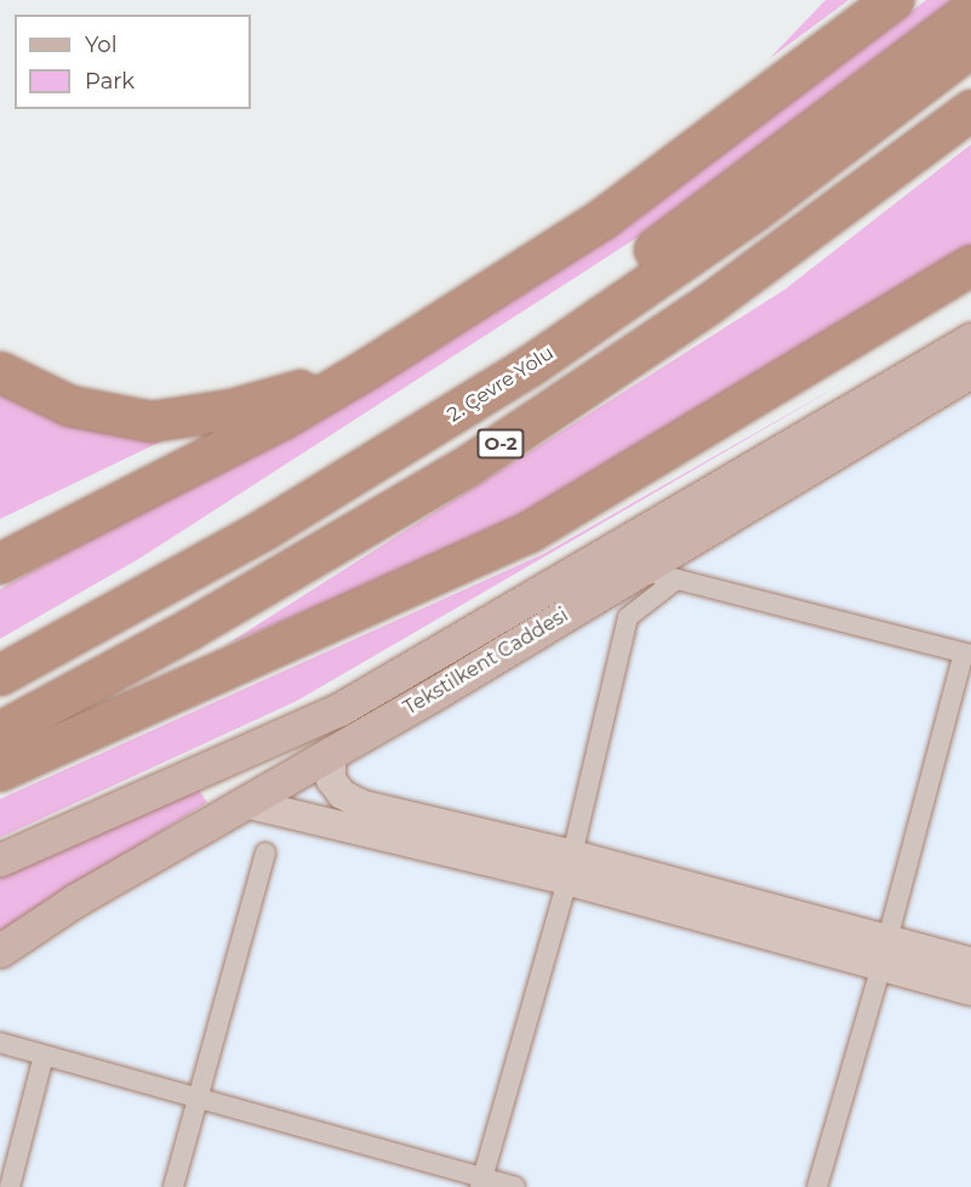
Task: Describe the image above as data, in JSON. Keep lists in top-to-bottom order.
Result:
{
  "streets": {
    "highway": ["2. Çevre Yolu", "O-2"],
    "main road": ["Tekstilkent Caddesi"]
  },
  "legend": ["Yol", "Park"]
}
